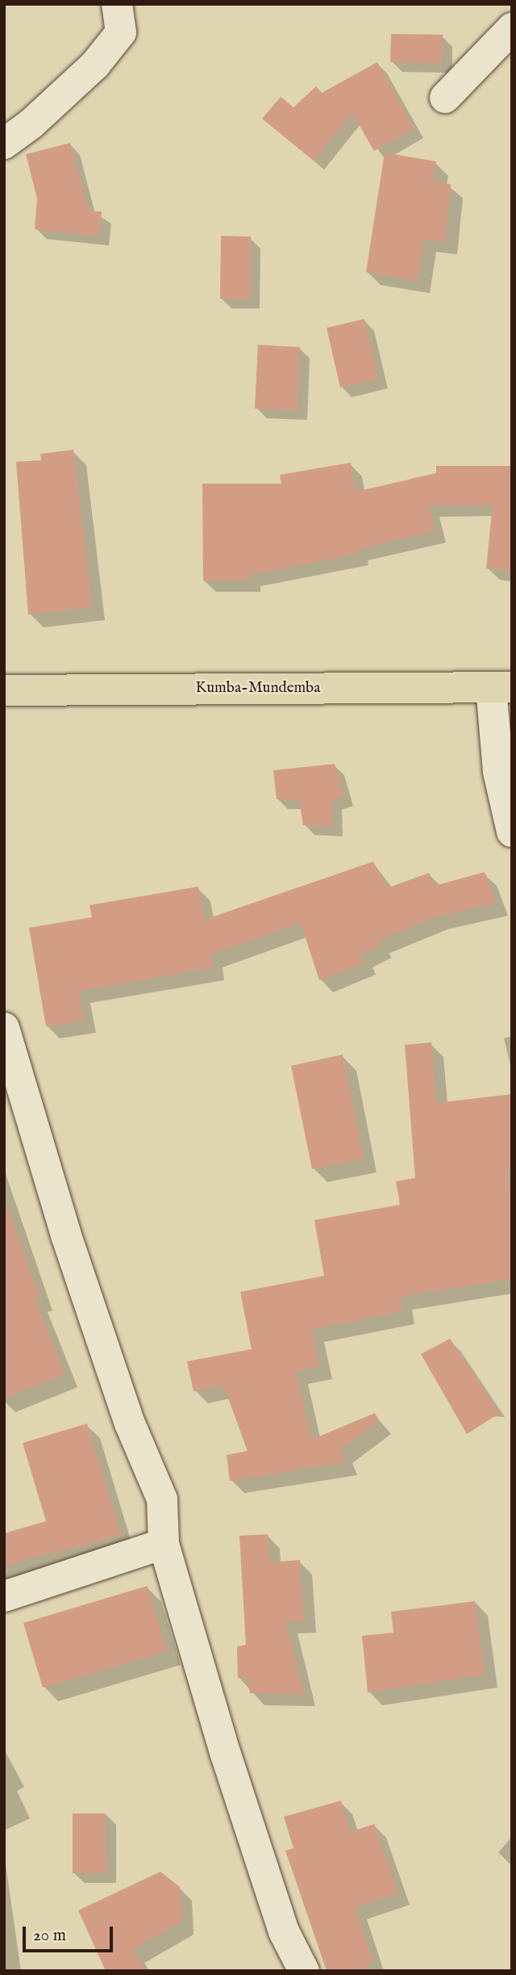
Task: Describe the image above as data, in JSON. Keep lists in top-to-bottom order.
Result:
{
  "streets": {
    "highway": ["Kumba-Mundemba"]
  },
  "scale_bar": "20 m"
}
